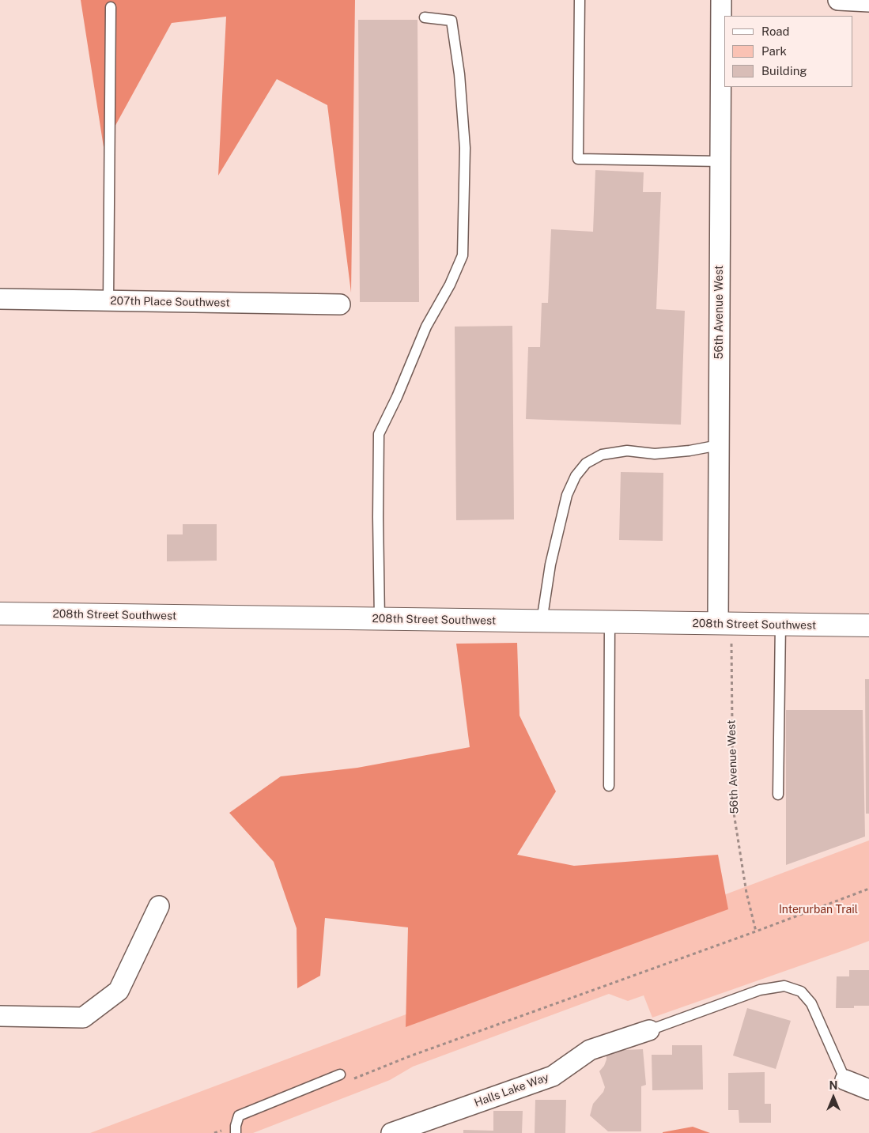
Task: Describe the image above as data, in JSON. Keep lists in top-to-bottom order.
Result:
{
  "streets": {
    "street": [
      "207th Place Southwest",
      "56th Avenue West",
      "208th Street Southwest",
      "Halls Lake Way"
    ]
  },
  "crossings": [
    ["56th Avenue West", "208th Street Southwest"]
  ],
  "parks": ["Interurban Trail"],
  "legend": ["Road", "Park", "Building"],
  "north": "top"
}
